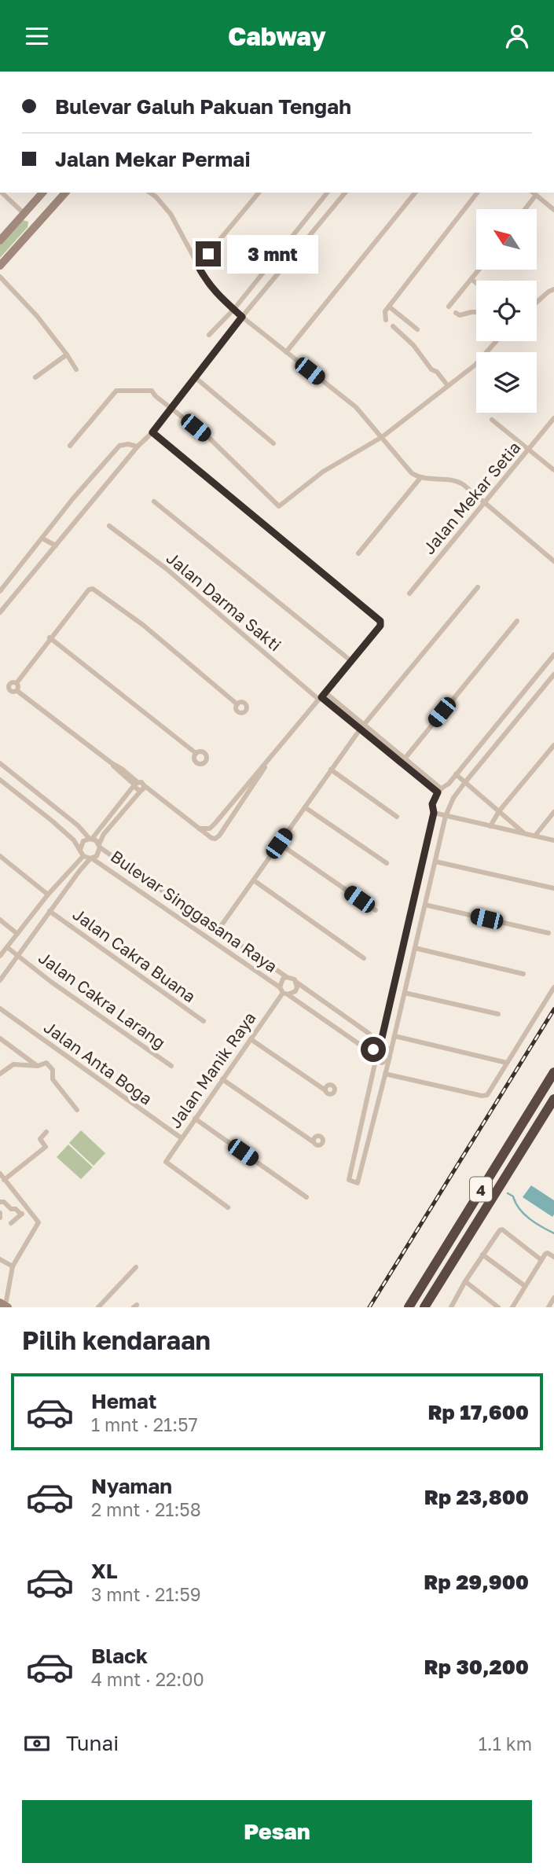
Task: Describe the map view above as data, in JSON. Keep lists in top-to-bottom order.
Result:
{
  "streets": {
    "highway": ["4"],
    "street": [
      "Jalan Mekar Setia",
      "Jalan Darma Sakti",
      "Bulevar Singgasana Raya",
      "Jalan Cakra Buana",
      "Jalan Cakra Larang",
      "Jalan Anta Boga",
      "Jalan Manik Raya"
    ]
  },
  "crossings": [
    ["Bulevar Singgasana Raya", "Jalan Manik Raya"],
    ["Jalan Anta Boga", "Jalan Manik Raya"]
  ],
  "north": "top left",
  "page": {
    "header": "Cabway",
    "banner": ["Bulevar Galuh Pakuan Tengah", "Jalan Mekar Permai"],
    "bubble": "3 mnt",
    "heading": "Pilih kendaraan",
    "list": [
      {
        "name": "Hemat",
        "note": "1 mnt · 21:57",
        "value": "Rp 17,600"
      },
      {
        "name": "Nyaman",
        "note": "2 mnt · 21:58",
        "value": "Rp 23,800"
      },
      {
        "name": "XL",
        "note": "3 mnt · 21:59",
        "value": "Rp 29,900"
      },
      {
        "name": "Black",
        "note": "4 mnt · 22:00",
        "value": "Rp 30,200"
      }
    ],
    "pay": ["Tunai", "1.1 km"],
    "buttons": "Pesan"
  }
}
